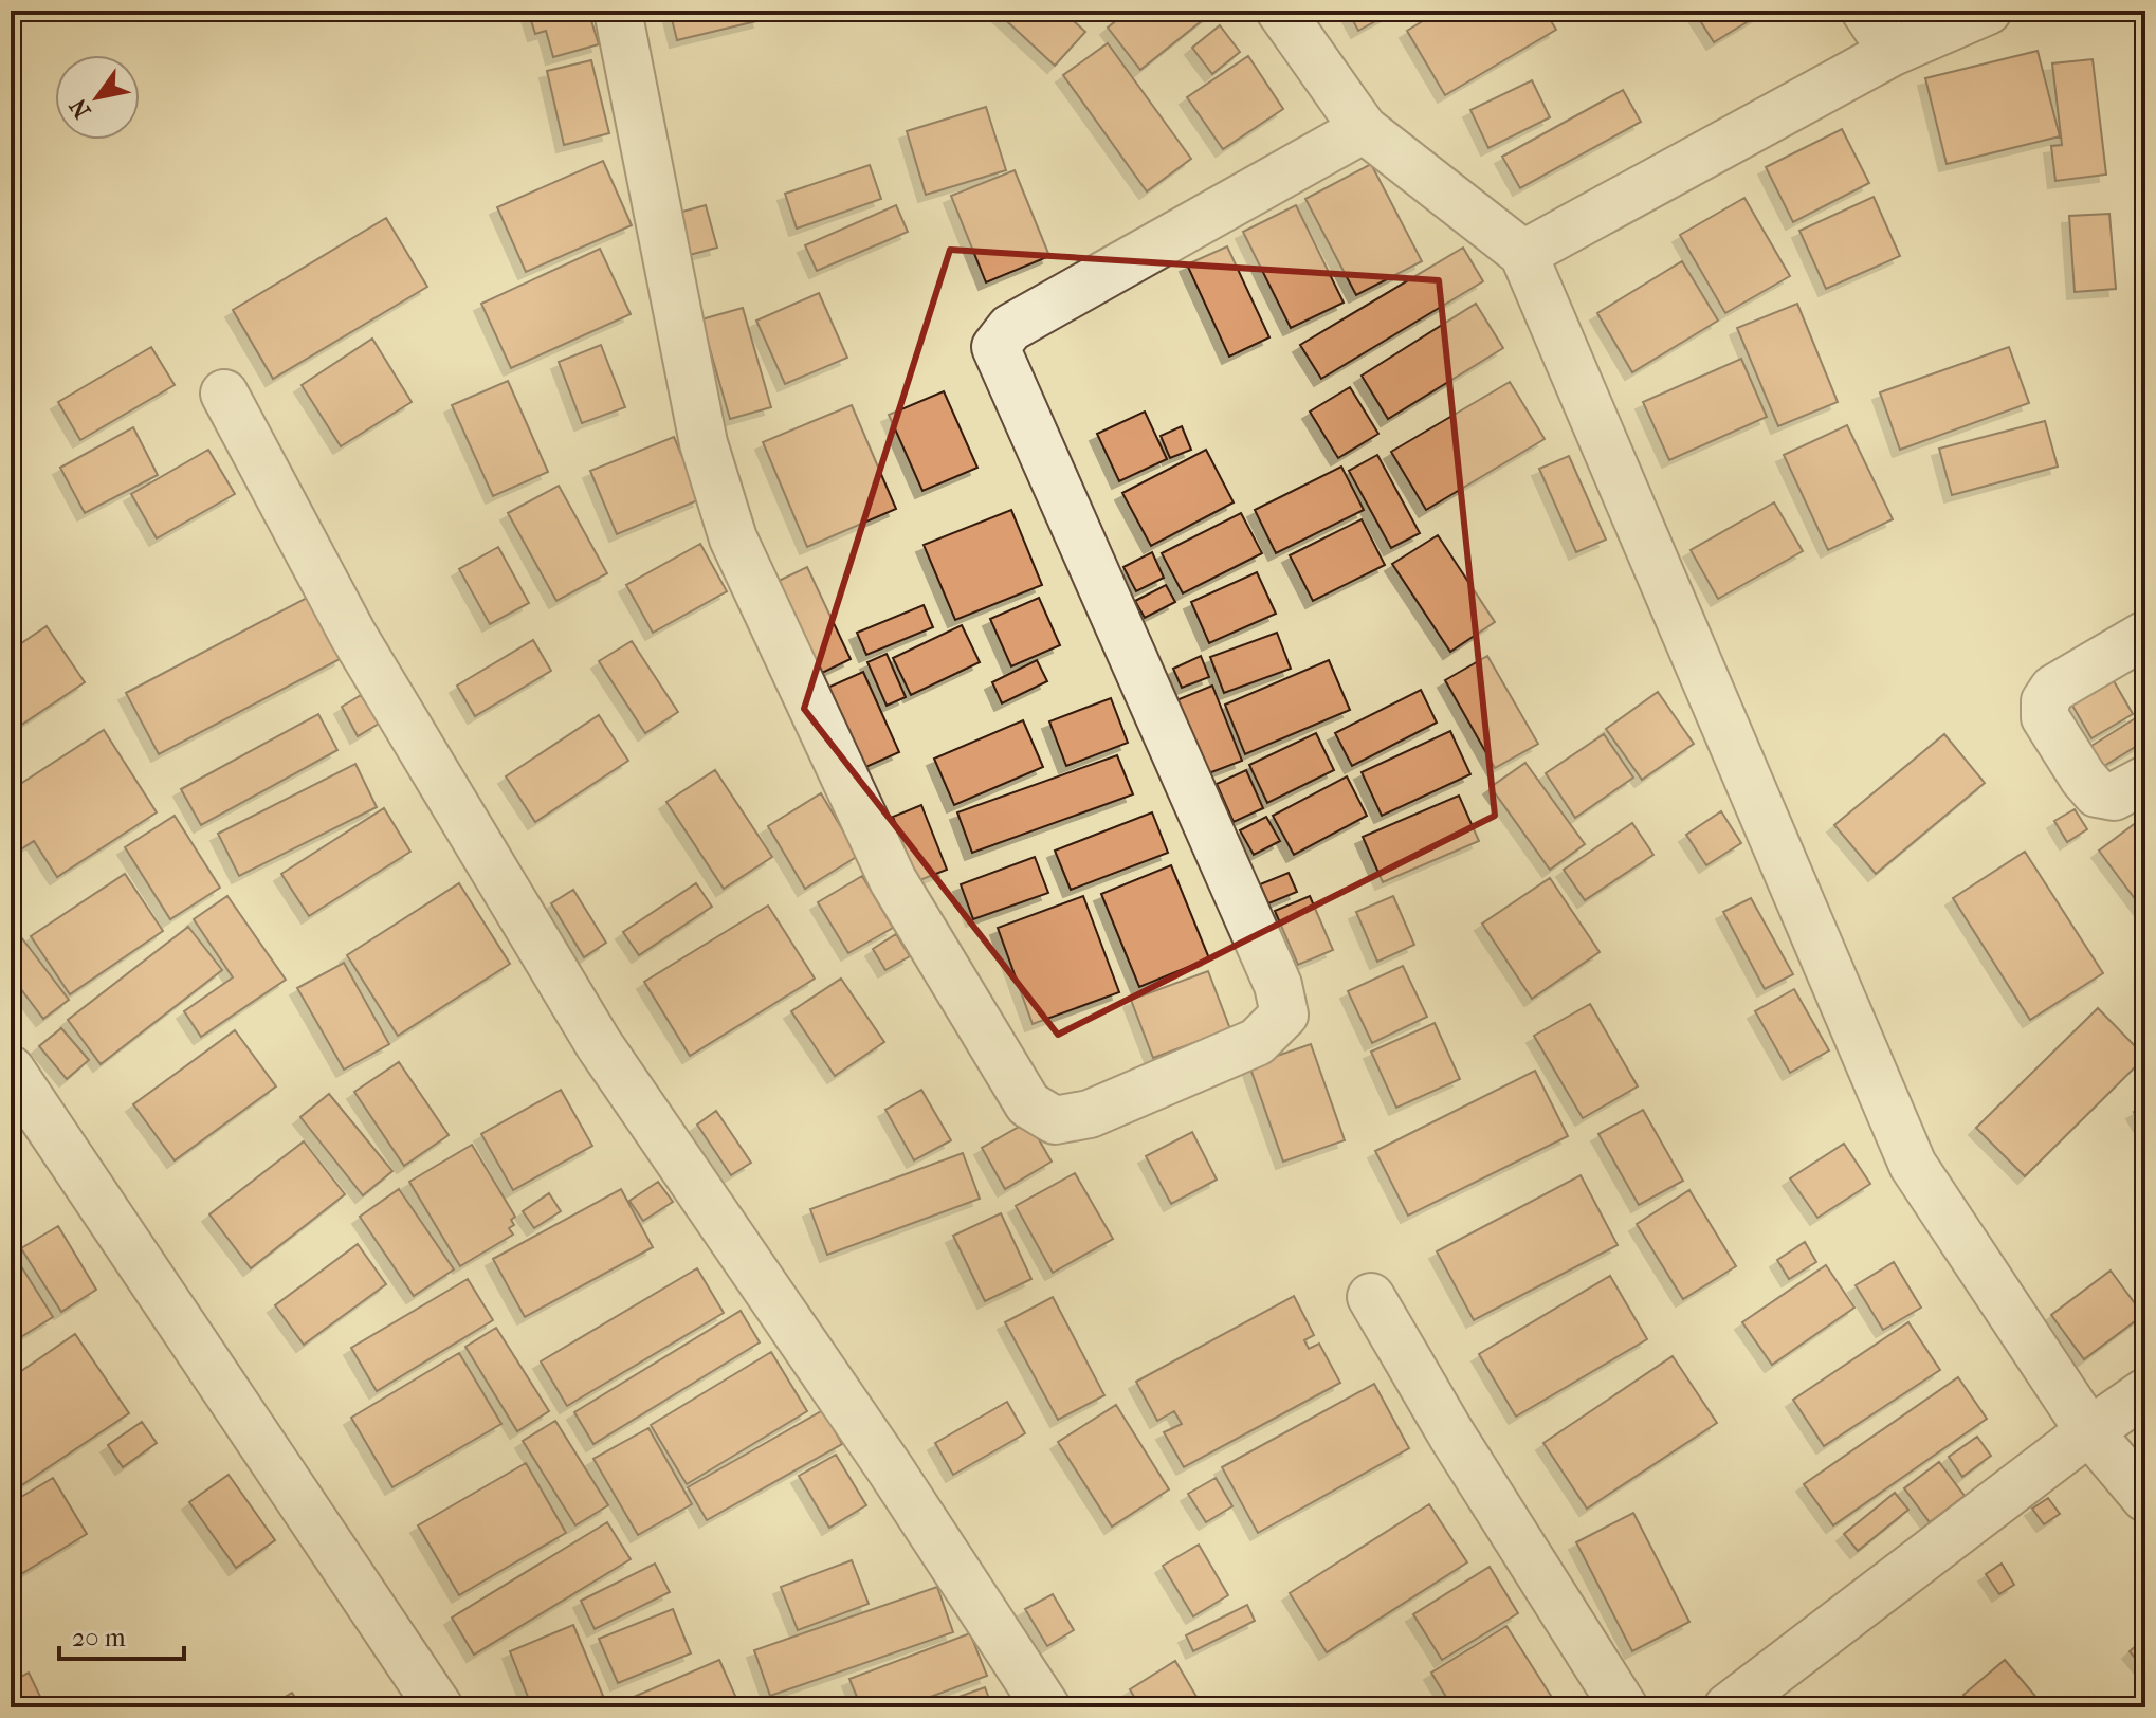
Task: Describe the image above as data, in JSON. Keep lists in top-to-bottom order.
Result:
{
  "scale_bar": "20 m",
  "north": "bottom left"
}
